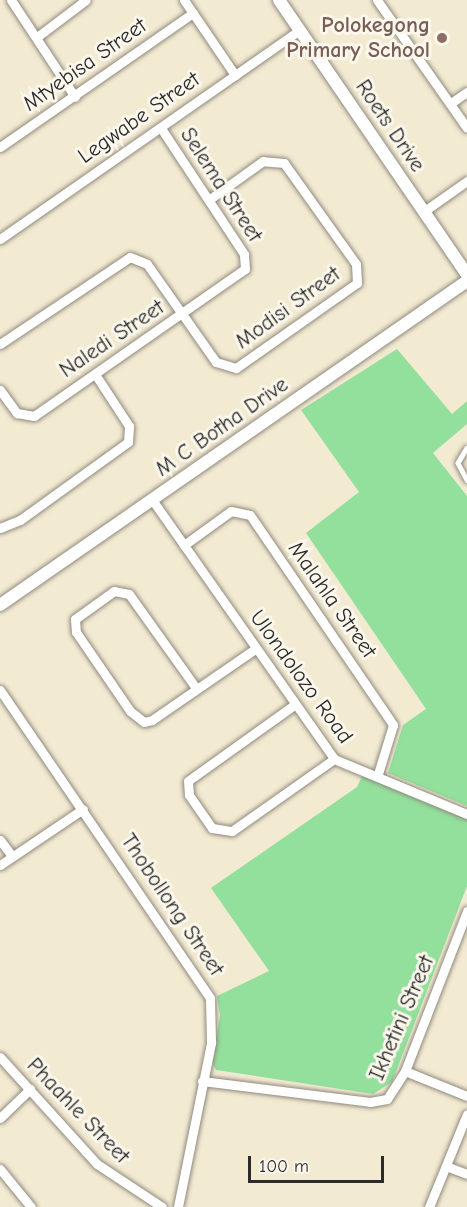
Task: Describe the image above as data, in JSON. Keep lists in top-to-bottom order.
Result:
{
  "streets": {
    "street": [
      "Mtyebisa Street",
      "Legwabe Street",
      "Roets Drive",
      "Selema Street",
      "Modisi Street",
      "Naledi Street",
      "M C Botha Drive",
      "Malahla Street",
      "Ulondolozo Road",
      "Thobollong Street",
      "Ikhetini Street",
      "Phaahle Street"
    ]
  },
  "crossings": [
    ["Legwabe Street", "Roets Drive"],
    ["Legwabe Street", "Selema Street"],
    ["Selema Street", "Modisi Street"],
    ["Selema Street", "Naledi Street"],
    ["Modisi Street", "Naledi Street"],
    ["M C Botha Drive", "Ulondolozo Road"],
    ["Malahla Street", "Ulondolozo Road"],
    ["Thobollong Street", "Ikhetini Street"]
  ],
  "places": ["Polokegong Primary School"],
  "scale_bar": "100 m"
}
